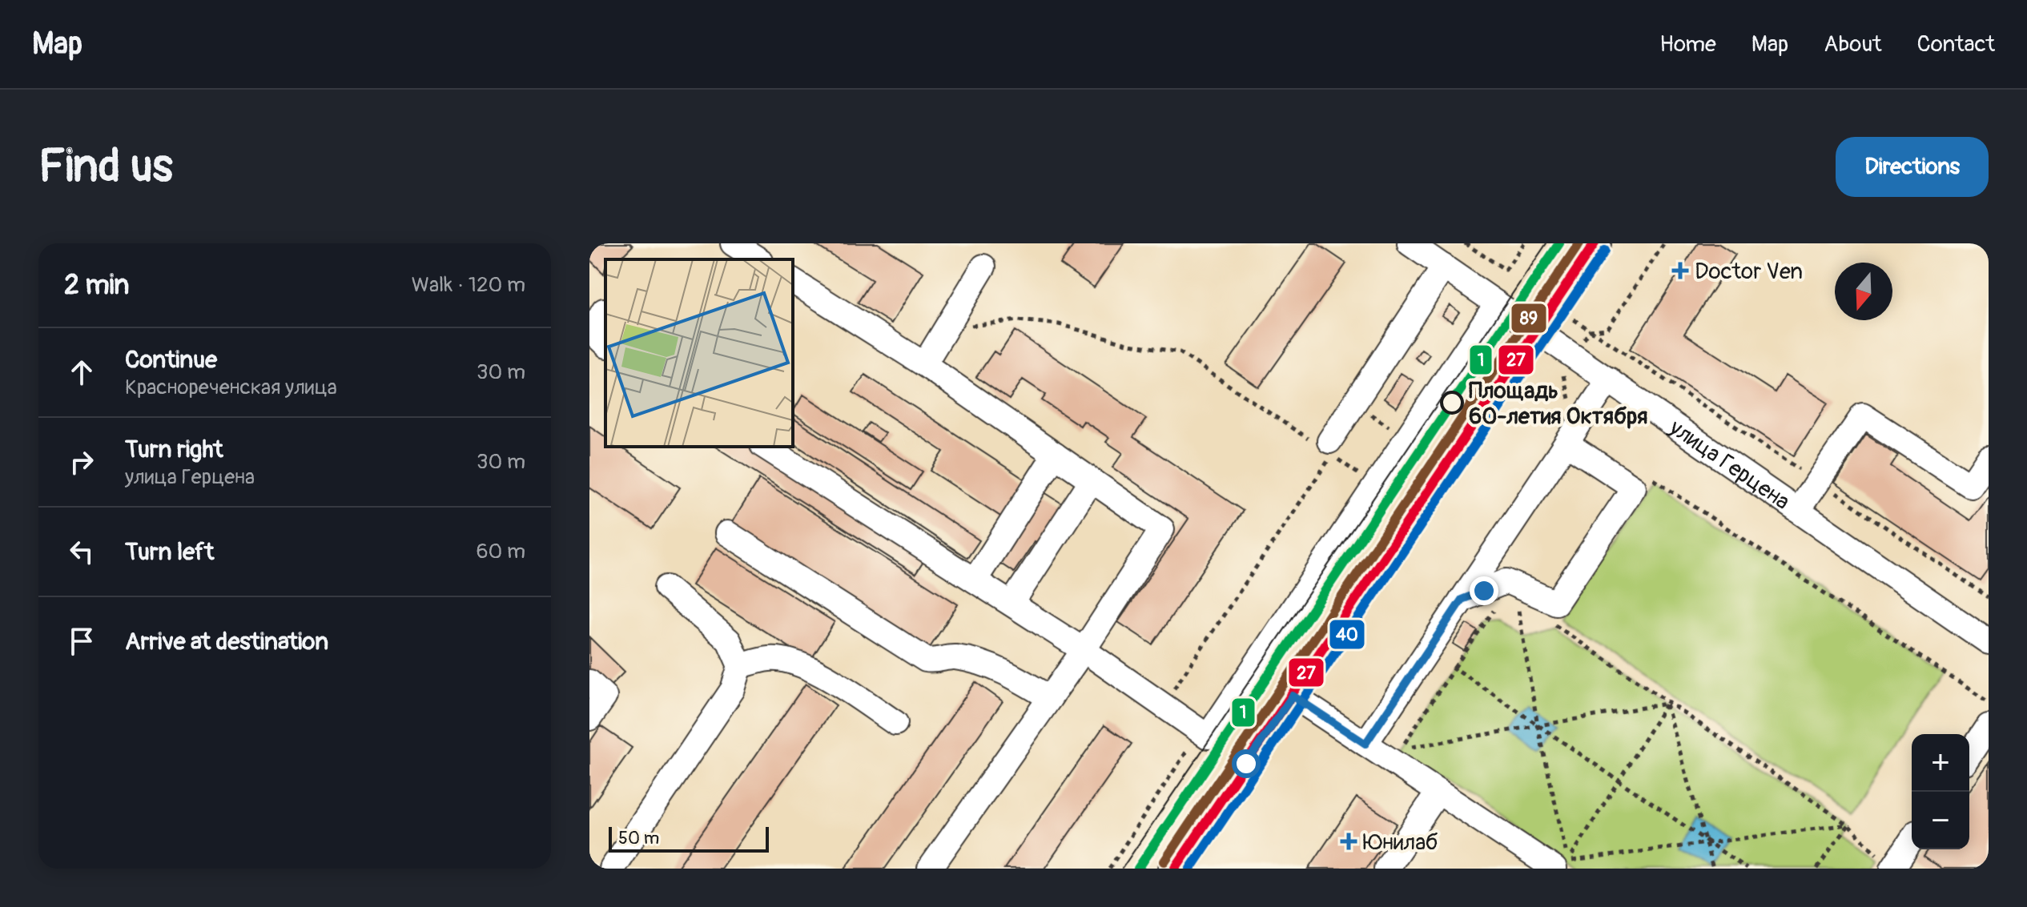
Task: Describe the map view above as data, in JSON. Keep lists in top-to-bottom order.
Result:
{
  "streets": {
    "street": ["улица Герцена"]
  },
  "places": {
    "health": ["Doctor Ven", "Юнилаб"],
    "other": ["Площадь 60-летия Октября"]
  },
  "lines": [
    "transit line 1",
    "transit line 27",
    "transit line 89",
    "transit line 40"
  ],
  "scale_bar": "50 m",
  "north": "bottom",
  "page": {
    "header": "Map",
    "nav": [
      "Home",
      "Map",
      "About",
      "Contact"
    ],
    "buttons": "Directions",
    "title": "Find us",
    "heading": ["2 min", "Walk · 120 m"],
    "list": [
      ["Continue", "Краснореченская улица", "30 m"],
      ["Turn right", "улица Герцена", "30 m"],
      ["Turn left", "60 m"],
      "Arrive at destination"
    ],
    "map_buttons": ["+", "−"],
    "scale": "50 m"
  }
}
